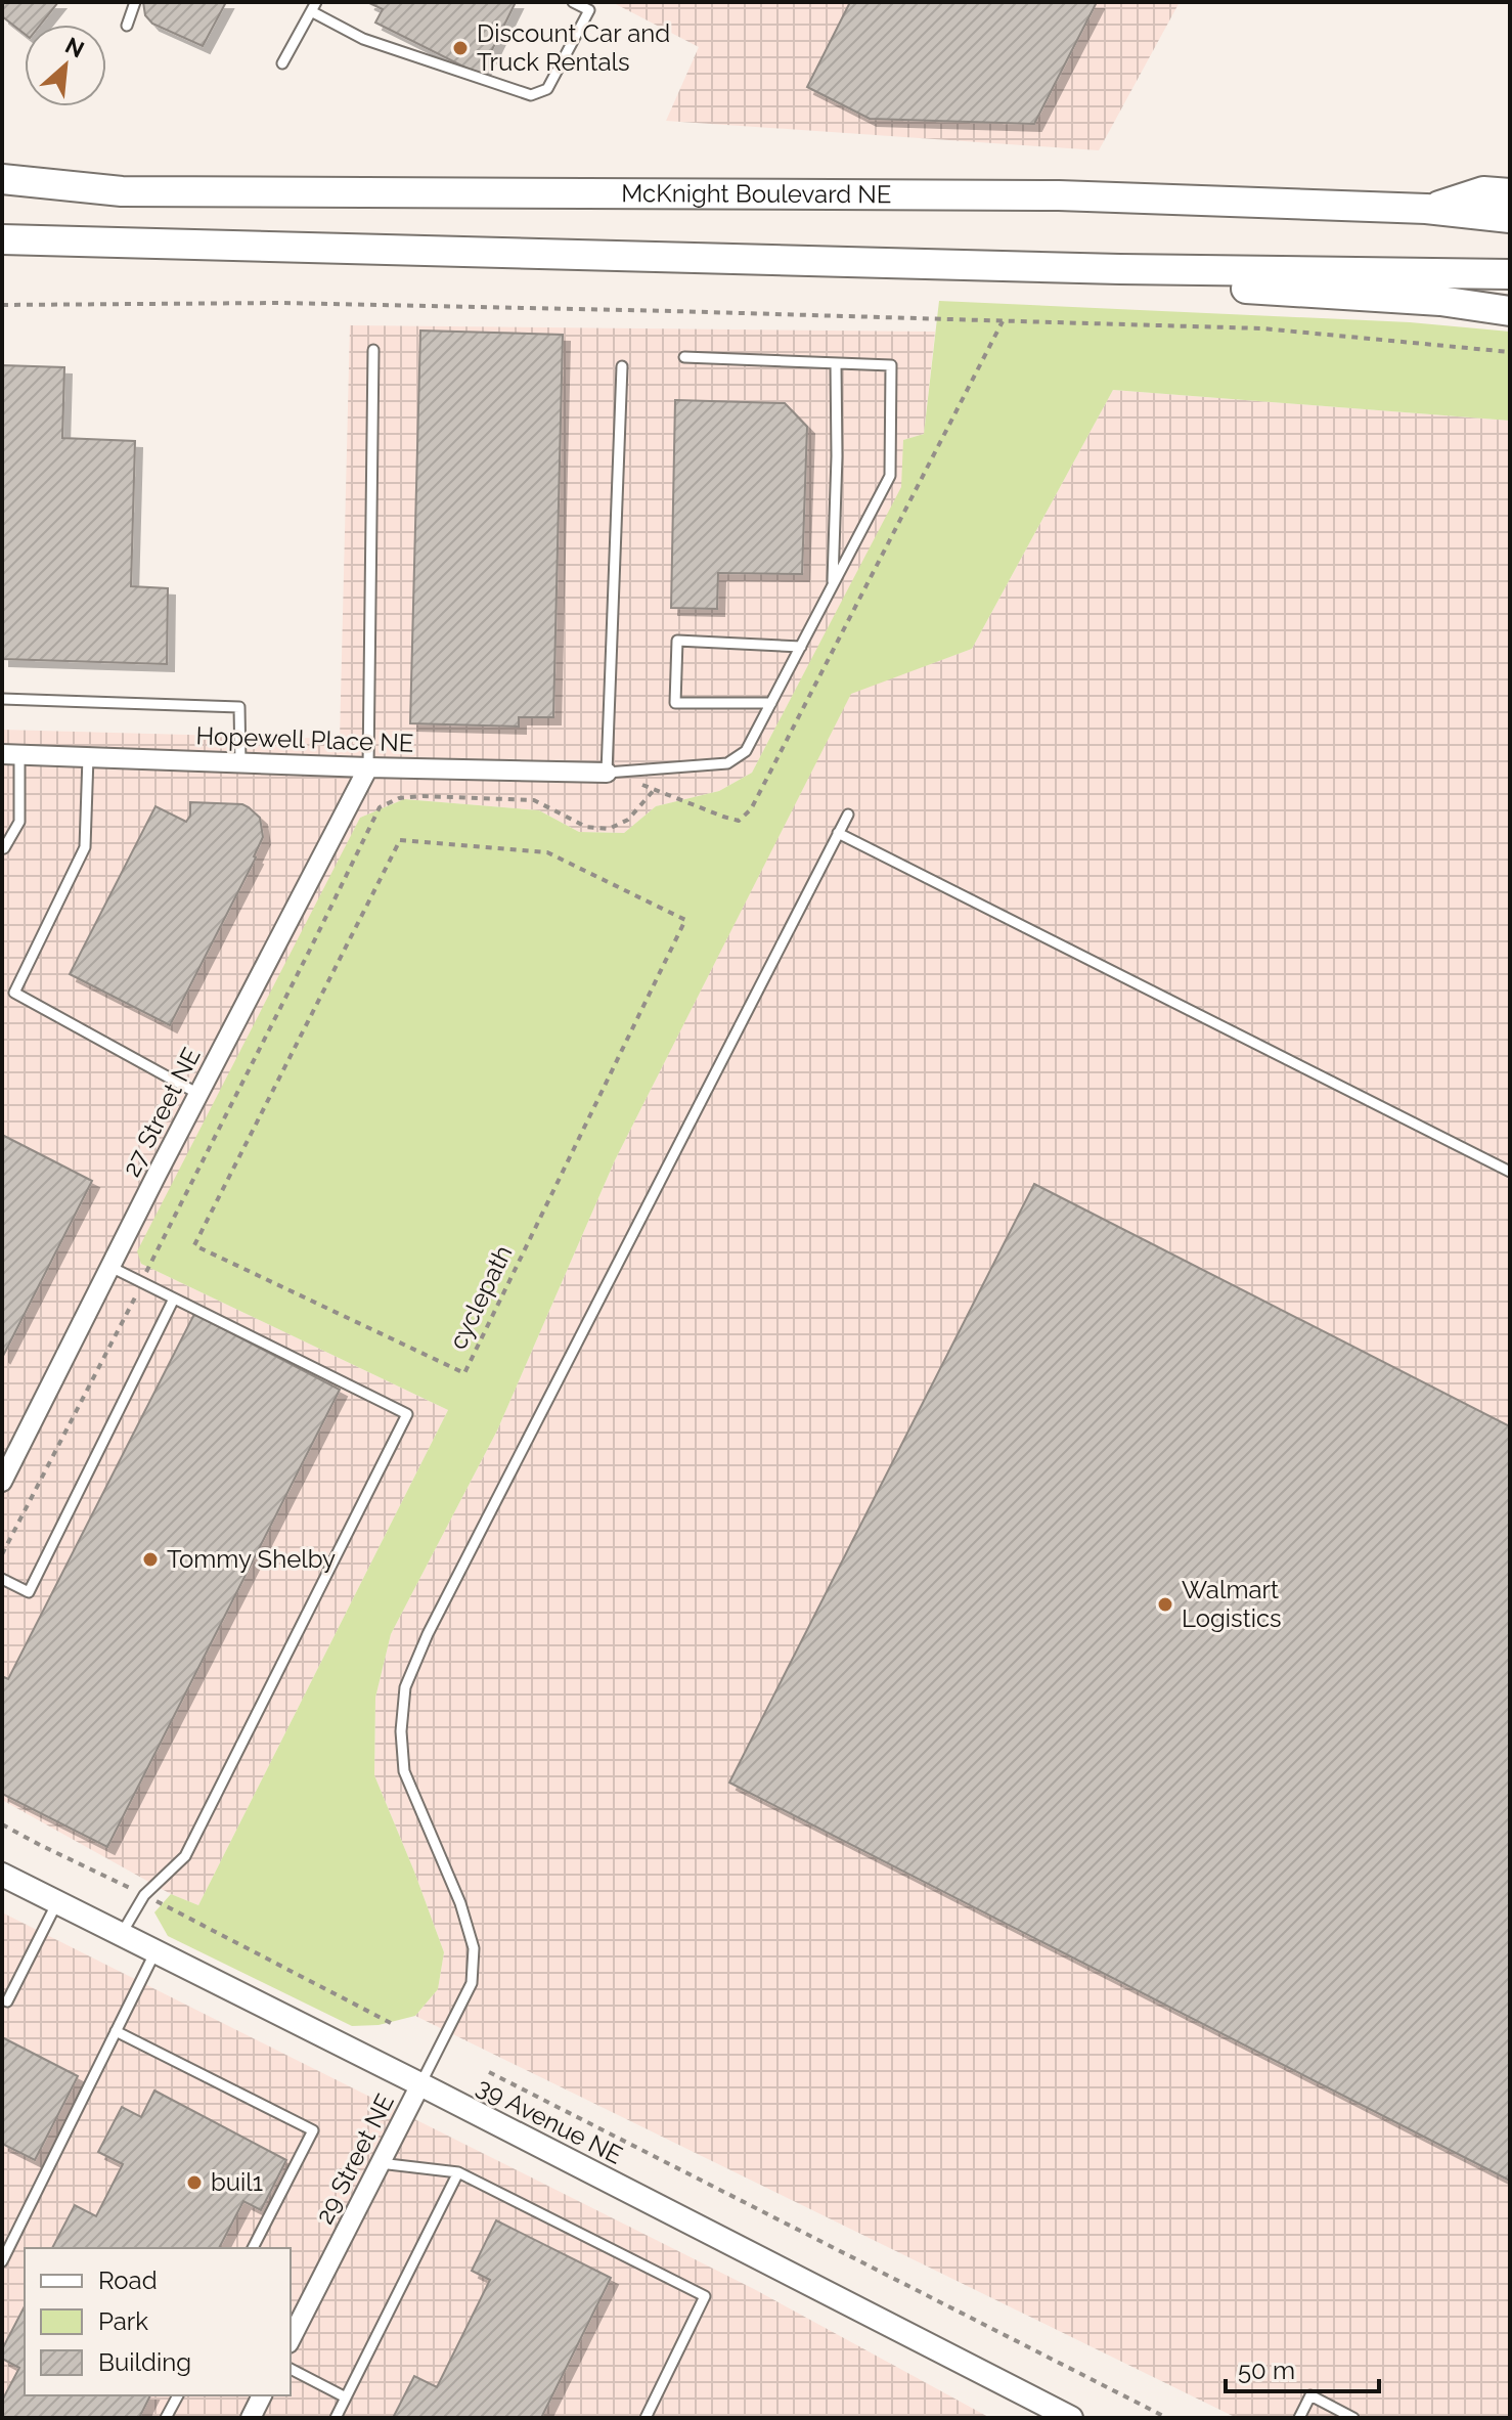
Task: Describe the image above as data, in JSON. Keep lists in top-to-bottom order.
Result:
{
  "streets": {
    "main road": ["McKnight Boulevard NE"],
    "street": [
      "Hopewell Place NE",
      "27 Street NE",
      "39 Avenue NE",
      "29 Street NE"
    ],
    "path": ["cyclepath"]
  },
  "crossings": [
    ["Hopewell Place NE", "27 Street NE"],
    ["39 Avenue NE", "29 Street NE"]
  ],
  "places": [
    "Discount Car and Truck Rentals",
    "Tommy Shelby",
    "Walmart Logistics",
    "buil1"
  ],
  "legend": ["Road", "Park", "Building"],
  "scale_bar": "50 m",
  "north": "top right"
}
